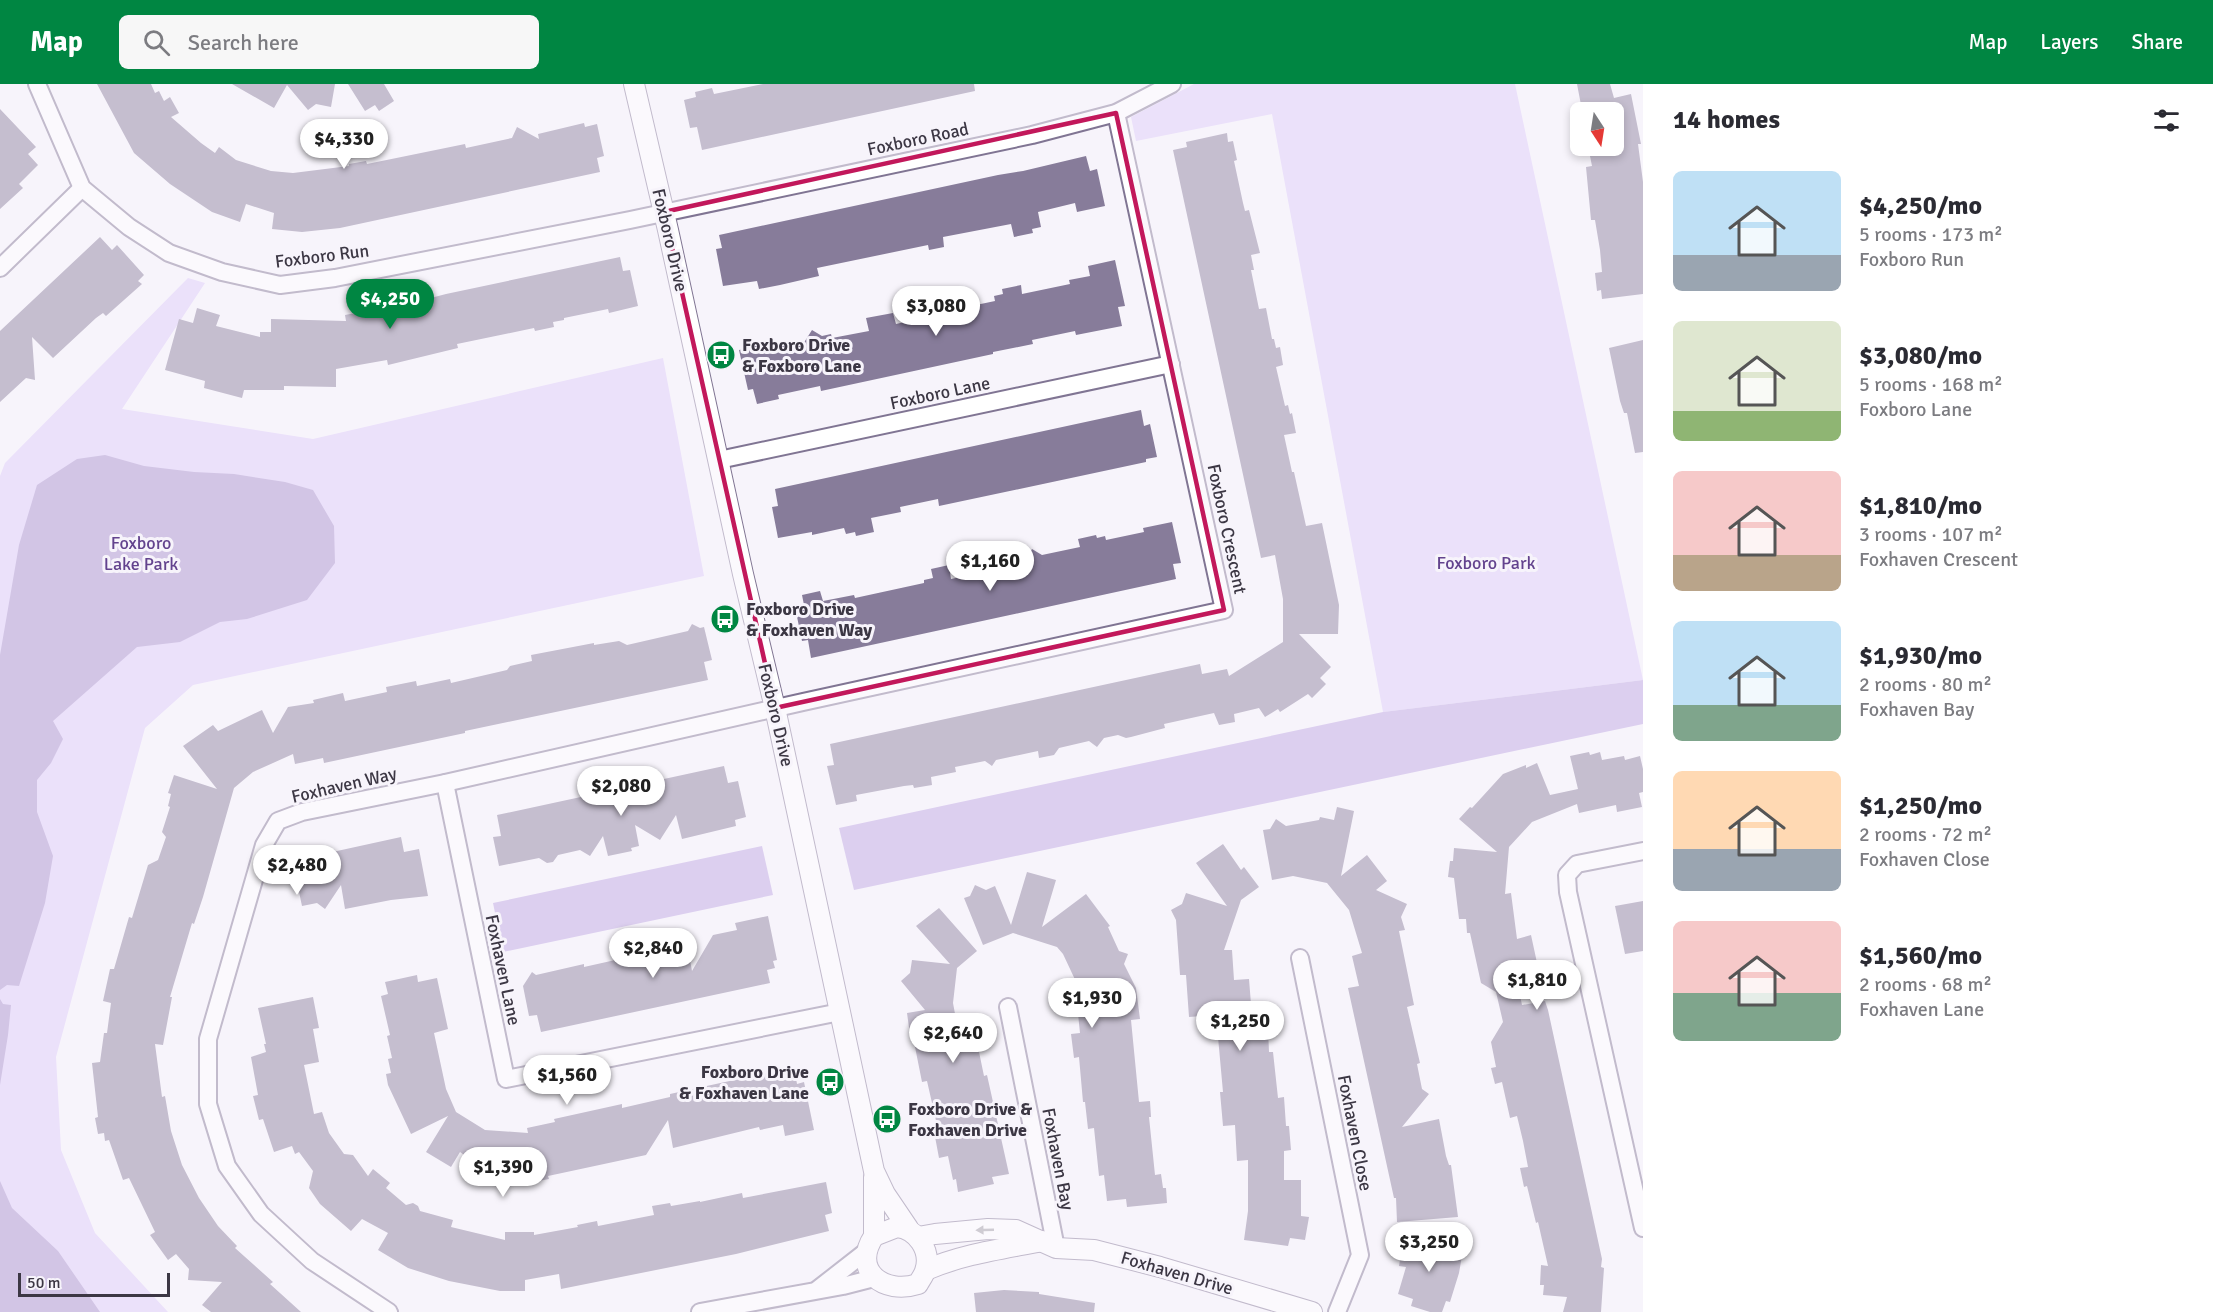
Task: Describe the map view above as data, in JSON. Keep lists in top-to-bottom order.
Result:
{
  "streets": {
    "street": [
      "Foxboro Road",
      "Foxboro Drive",
      "Foxboro Run",
      "Foxboro Lane",
      "Foxboro Crescent",
      "Foxhaven Way",
      "Foxhaven Lane",
      "Foxhaven Close",
      "Foxhaven Bay",
      "Foxhaven Drive"
    ]
  },
  "crossings": [
    ["Foxboro Road", "Foxboro Drive"],
    ["Foxboro Road", "Foxboro Run"],
    ["Foxboro Road", "Foxboro Crescent"],
    ["Foxboro Drive", "Foxboro Run"],
    ["Foxboro Drive", "Foxboro Lane"],
    ["Foxboro Drive", "Foxboro Crescent"],
    ["Foxboro Drive", "Foxhaven Way"],
    ["Foxboro Drive", "Foxhaven Lane"],
    ["Foxboro Drive", "Foxhaven Drive"],
    ["Foxboro Lane", "Foxboro Crescent"],
    ["Foxboro Crescent", "Foxhaven Way"],
    ["Foxhaven Way", "Foxhaven Lane"],
    ["Foxhaven Bay", "Foxhaven Drive"]
  ],
  "parks": ["Foxboro Lake Park", "Foxboro Park"],
  "places": {
    "bus stop": [
      "Foxboro Drive & Foxboro Lane",
      "Foxboro Drive & Foxhaven Way",
      "Foxboro Drive & Foxhaven Lane",
      "Foxboro Drive & Foxhaven Drive"
    ]
  },
  "scale_bar": "50 m",
  "north": "bottom",
  "page": {
    "header": "Map",
    "search": "Search here",
    "nav": ["Map", "Layers", "Share"],
    "heading": "14 homes",
    "price": [
      "$4,330",
      "$4,250",
      "$3,080",
      "$1,160",
      "$2,080",
      "$2,480",
      "$2,840",
      "$1,810",
      "$1,930",
      "$1,250",
      "$2,640",
      "$1,560",
      "$1,390",
      "$3,250"
    ],
    "list": [
      {
        "name": "$4,250/mo",
        "note": "5 rooms · 173 m² · Foxboro Run"
      },
      {
        "name": "$3,080/mo",
        "note": "5 rooms · 168 m² · Foxboro Lane"
      },
      {
        "name": "$1,810/mo",
        "note": "3 rooms · 107 m² · Foxhaven Crescent"
      },
      {
        "name": "$1,930/mo",
        "note": "2 rooms · 80 m² · Foxhaven Bay"
      },
      {
        "name": "$1,250/mo",
        "note": "2 rooms · 72 m² · Foxhaven Close"
      },
      {
        "name": "$1,560/mo",
        "note": "2 rooms · 68 m² · Foxhaven Lane"
      }
    ],
    "scale": "50 m"
  }
}
